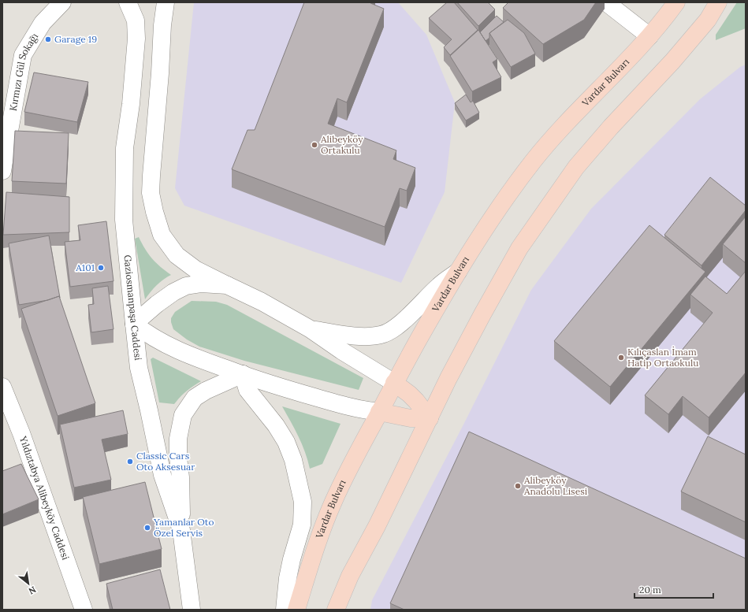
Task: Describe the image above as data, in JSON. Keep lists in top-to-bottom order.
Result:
{
  "streets": {
    "main road": [
      "Kırmızı Gül Sokağı",
      "Vardar Bulvarı",
      "Gaziosmanpaşa Caddesi",
      "Yıldıztabya Alibeyköy Caddesi"
    ]
  },
  "places": [
    "Garage 19",
    "Alibeyköy Ortakulu",
    "A101",
    "Kılıçaslan İmam Hatip Ortaokulu",
    "Classic Cars Oto Aksesuar",
    "Alibeyköy Anadolu Lisesi",
    "Yamanlar Oto Özel Servis"
  ],
  "scale_bar": "20 m",
  "north": "bottom right"
}
